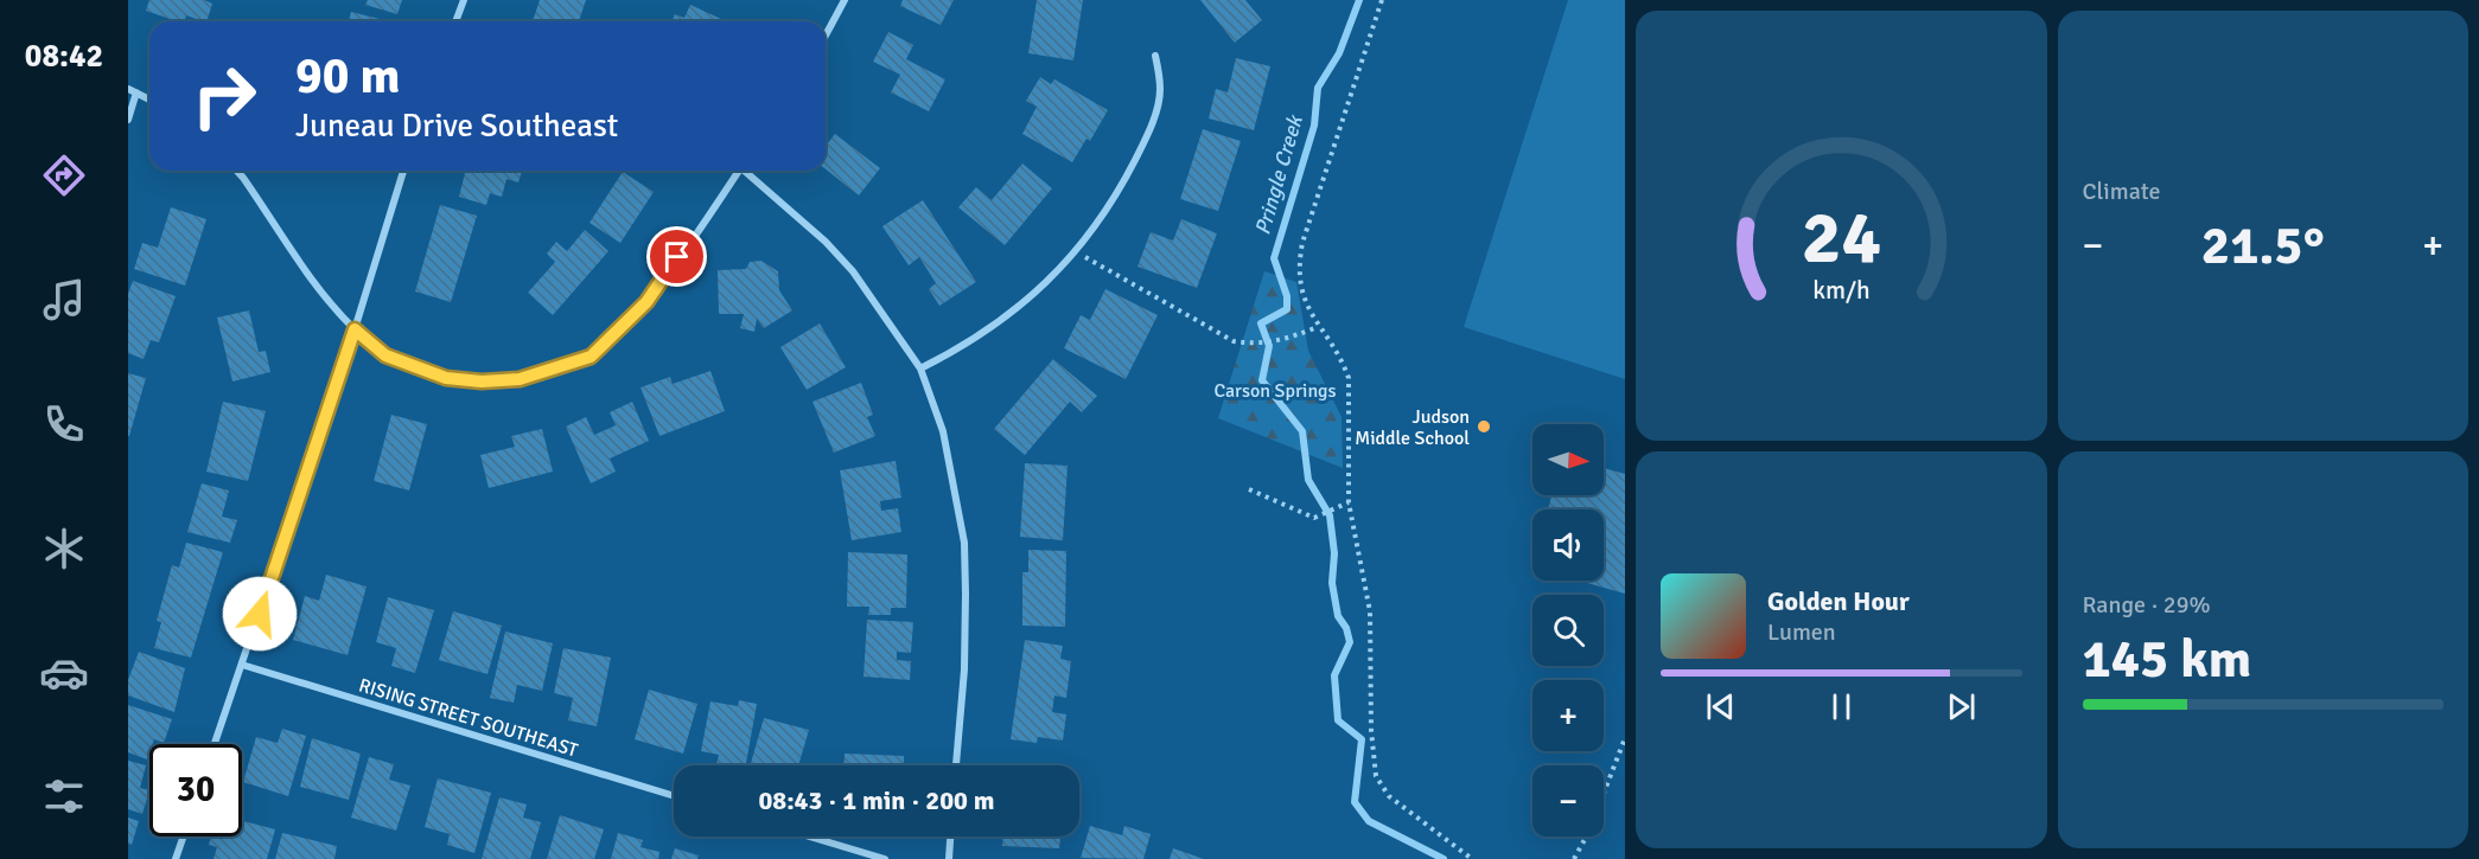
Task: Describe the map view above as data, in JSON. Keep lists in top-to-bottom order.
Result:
{
  "streets": {
    "street": ["RISING STREET SOUTHEAST"]
  },
  "water": ["Pringle Creek"],
  "parks": ["Carson Springs"],
  "places": ["Judson Middle School"],
  "north": "right",
  "page": {
    "tabs": "08:42",
    "tile": [
      "Climate",
      ["Range · 29%", "145 km"]
    ],
    "turn": ["90 m", "Juneau Drive Southeast"],
    "heat": ["−", "21.5°", "+"],
    "map_buttons": ["+", "−"],
    "song": ["Golden Hour", "Lumen"],
    "limit": "30",
    "trip": "08:43 · 1 min · 200 m",
    "gauge": ["24", "km/h"]
  }
}
